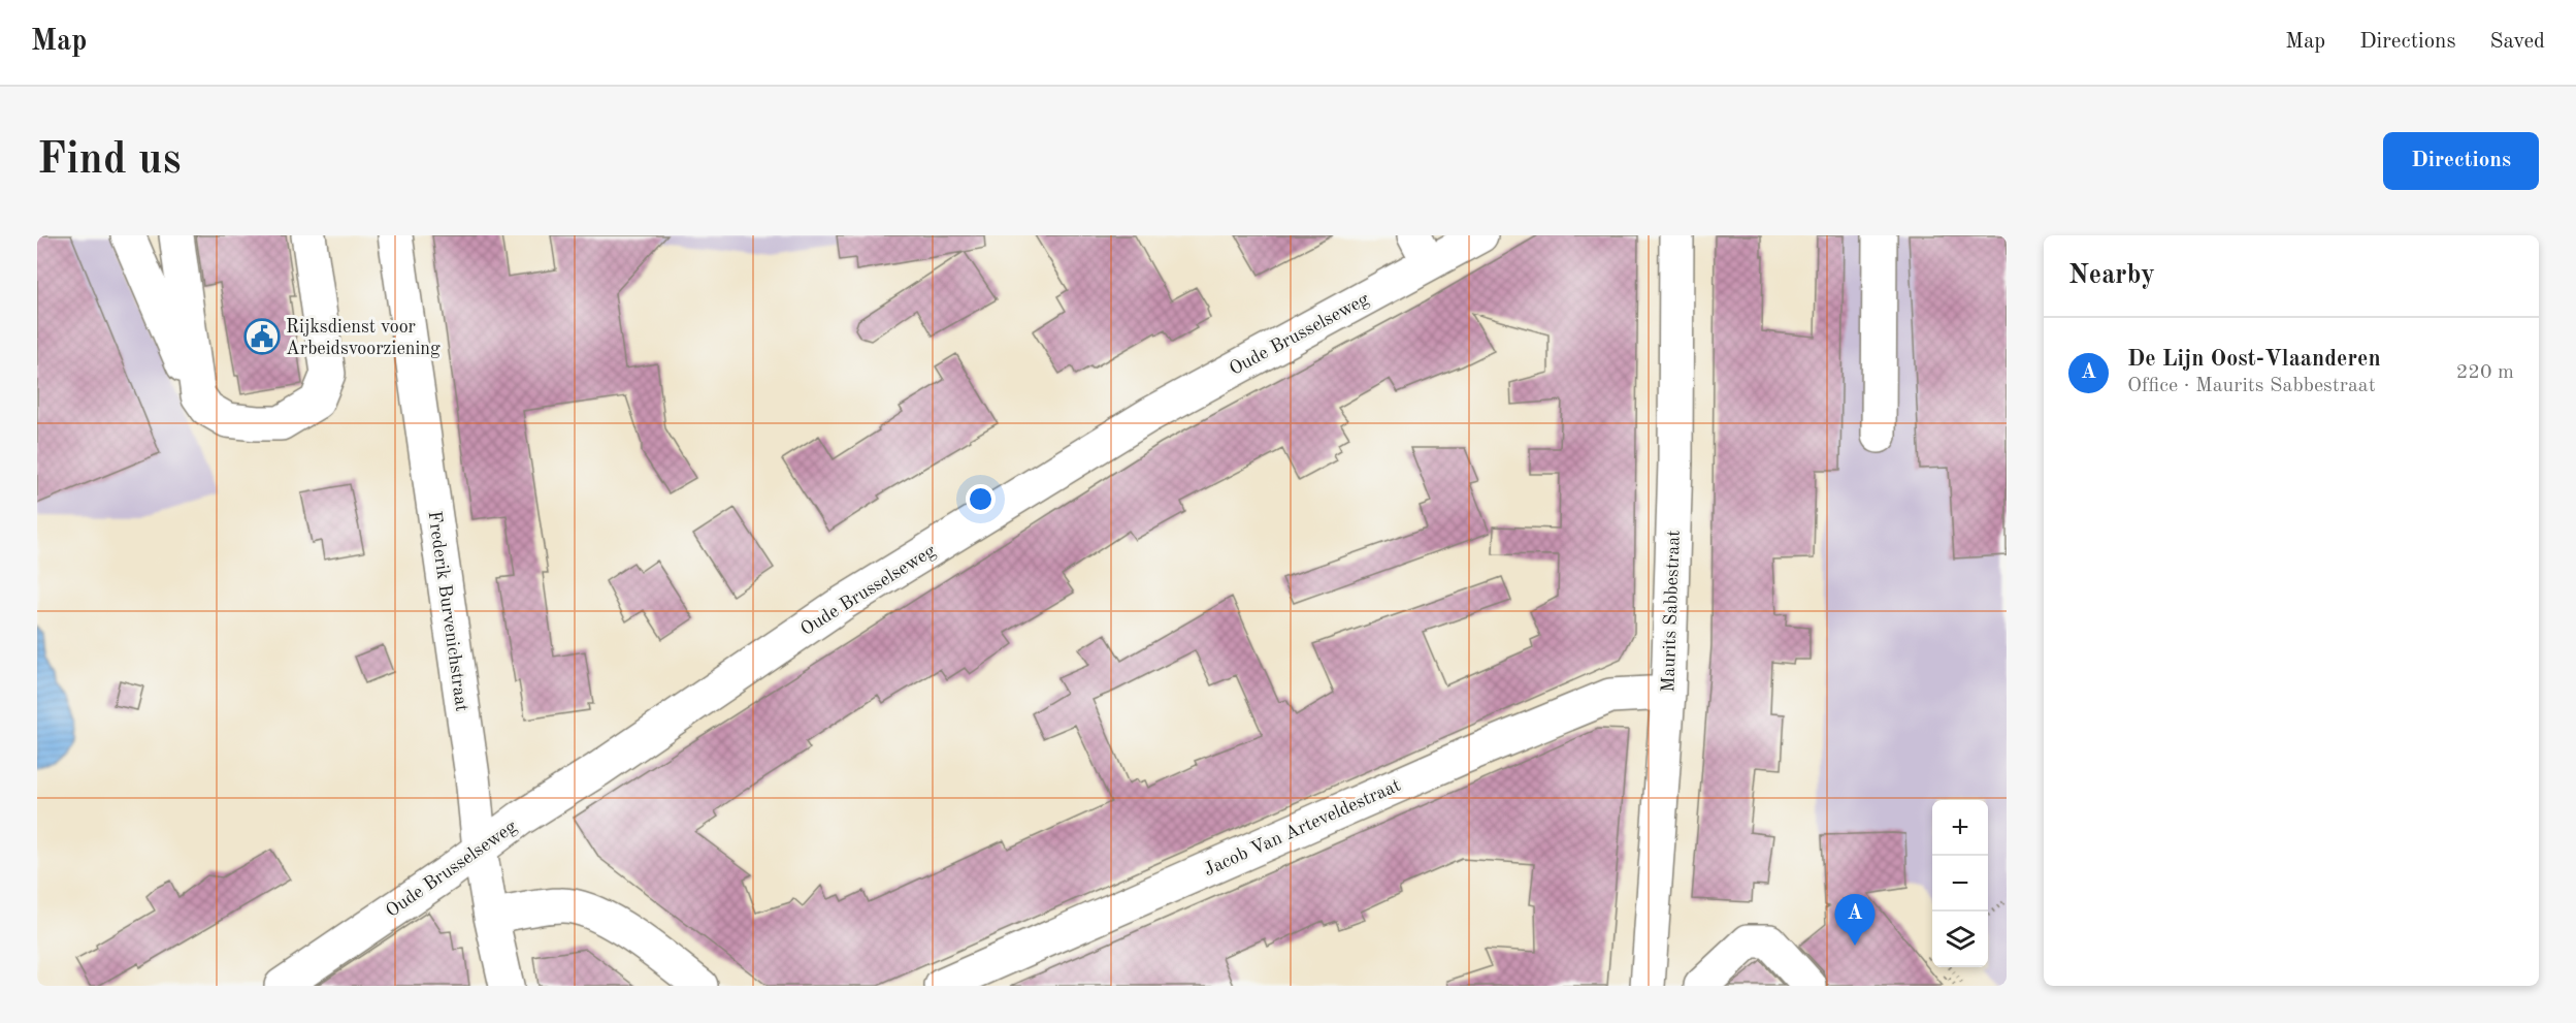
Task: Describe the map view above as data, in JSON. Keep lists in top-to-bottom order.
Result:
{
  "streets": {
    "street": [
      "Oude Brusselseweg",
      "Frederik Burvenichstraat",
      "Maurits Sabbestraat",
      "Jacob Van Arteveldestraat"
    ]
  },
  "crossings": [
    ["Oude Brusselseweg", "Frederik Burvenichstraat"],
    ["Maurits Sabbestraat", "Jacob Van Arteveldestraat"]
  ],
  "places": {
    "public building": ["Rijksdienst voor Arbeidsvoorziening"]
  },
  "page": {
    "header": "Map",
    "nav": ["Map", "Directions", "Saved"],
    "buttons": "Directions",
    "title": "Find us",
    "heading": "Nearby",
    "list": [
      {
        "mark": "A",
        "name": "De Lijn Oost-Vlaanderen",
        "note": "Office · Maurits Sabbestraat",
        "value": "220 m"
      }
    ],
    "map_buttons": ["+", "−"],
    "pins": "A"
  }
}
